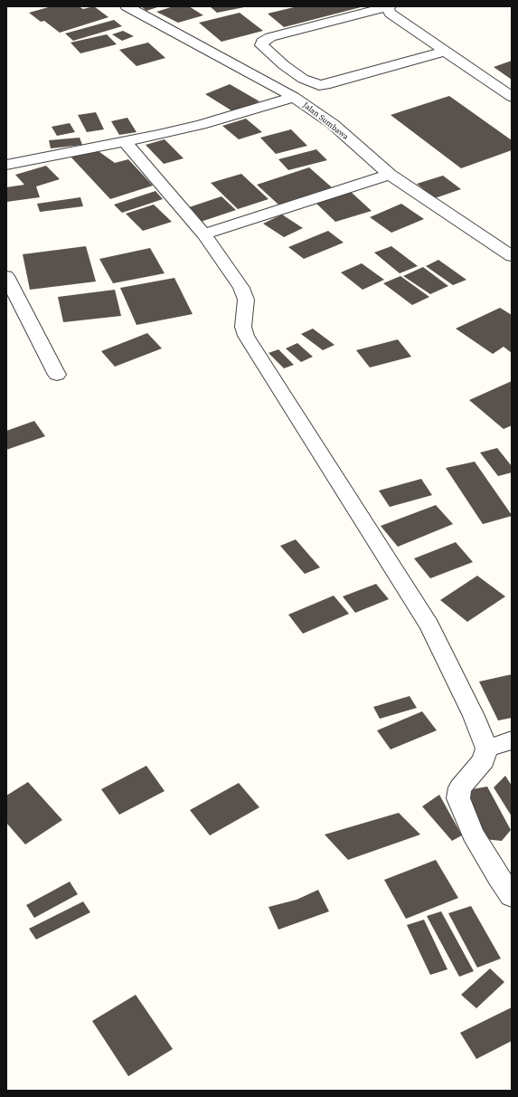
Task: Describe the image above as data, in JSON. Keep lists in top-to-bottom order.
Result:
{
  "streets": {
    "street": ["Jalan Sumbawa"]
  }
}
